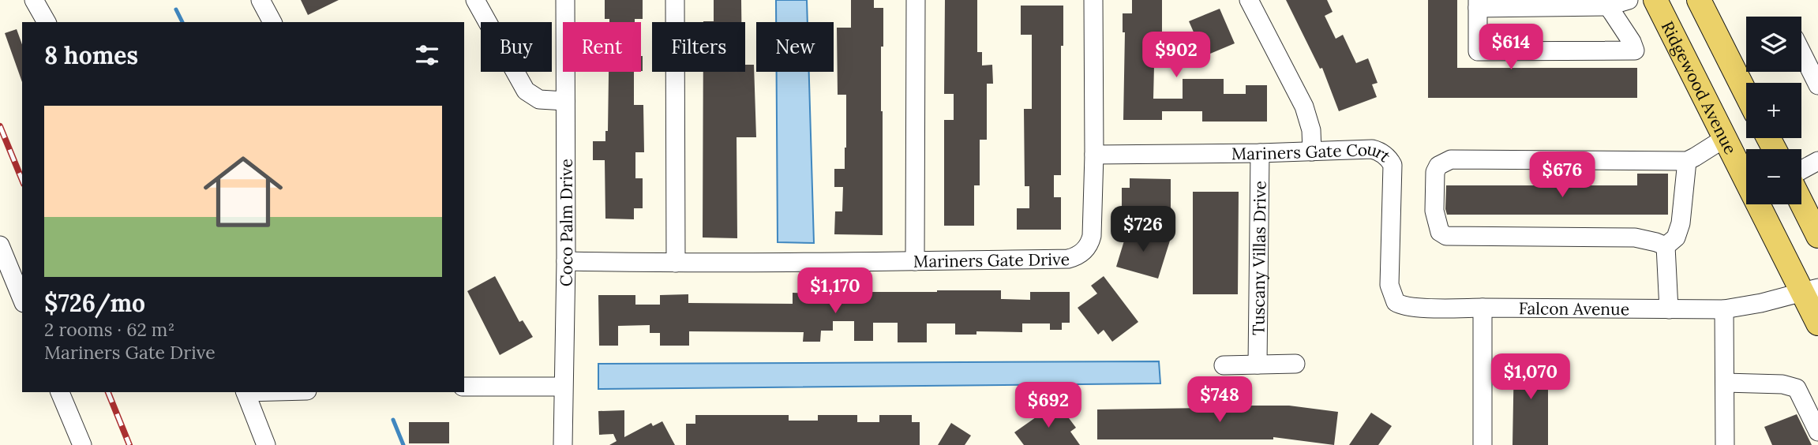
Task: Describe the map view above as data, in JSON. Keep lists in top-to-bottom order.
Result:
{
  "streets": {
    "main road": ["Ridgewood Avenue"],
    "street": [
      "Mariners Gate Court",
      "Coco Palm Drive",
      "Mariners Gate Drive",
      "Tuscany Villas Drive",
      "Falcon Avenue"
    ]
  },
  "crossings": [
    ["Ridgewood Avenue", "Falcon Avenue"],
    ["Mariners Gate Court", "Mariners Gate Drive"],
    ["Mariners Gate Court", "Tuscany Villas Drive"],
    ["Mariners Gate Court", "Falcon Avenue"],
    ["Coco Palm Drive", "Mariners Gate Drive"]
  ],
  "page": {
    "map_buttons": ["+", "−"],
    "chip": [
      "Buy",
      "Rent",
      "Filters",
      "New"
    ],
    "heading": "8 homes",
    "price": [
      "$614",
      "$902",
      "$676",
      "$726",
      "$1,170",
      "$1,070",
      "$748",
      "$692"
    ],
    "list": [
      {
        "name": "$726/mo",
        "note": "2 rooms · 62 m² · Mariners Gate Drive"
      }
    ]
  }
}
